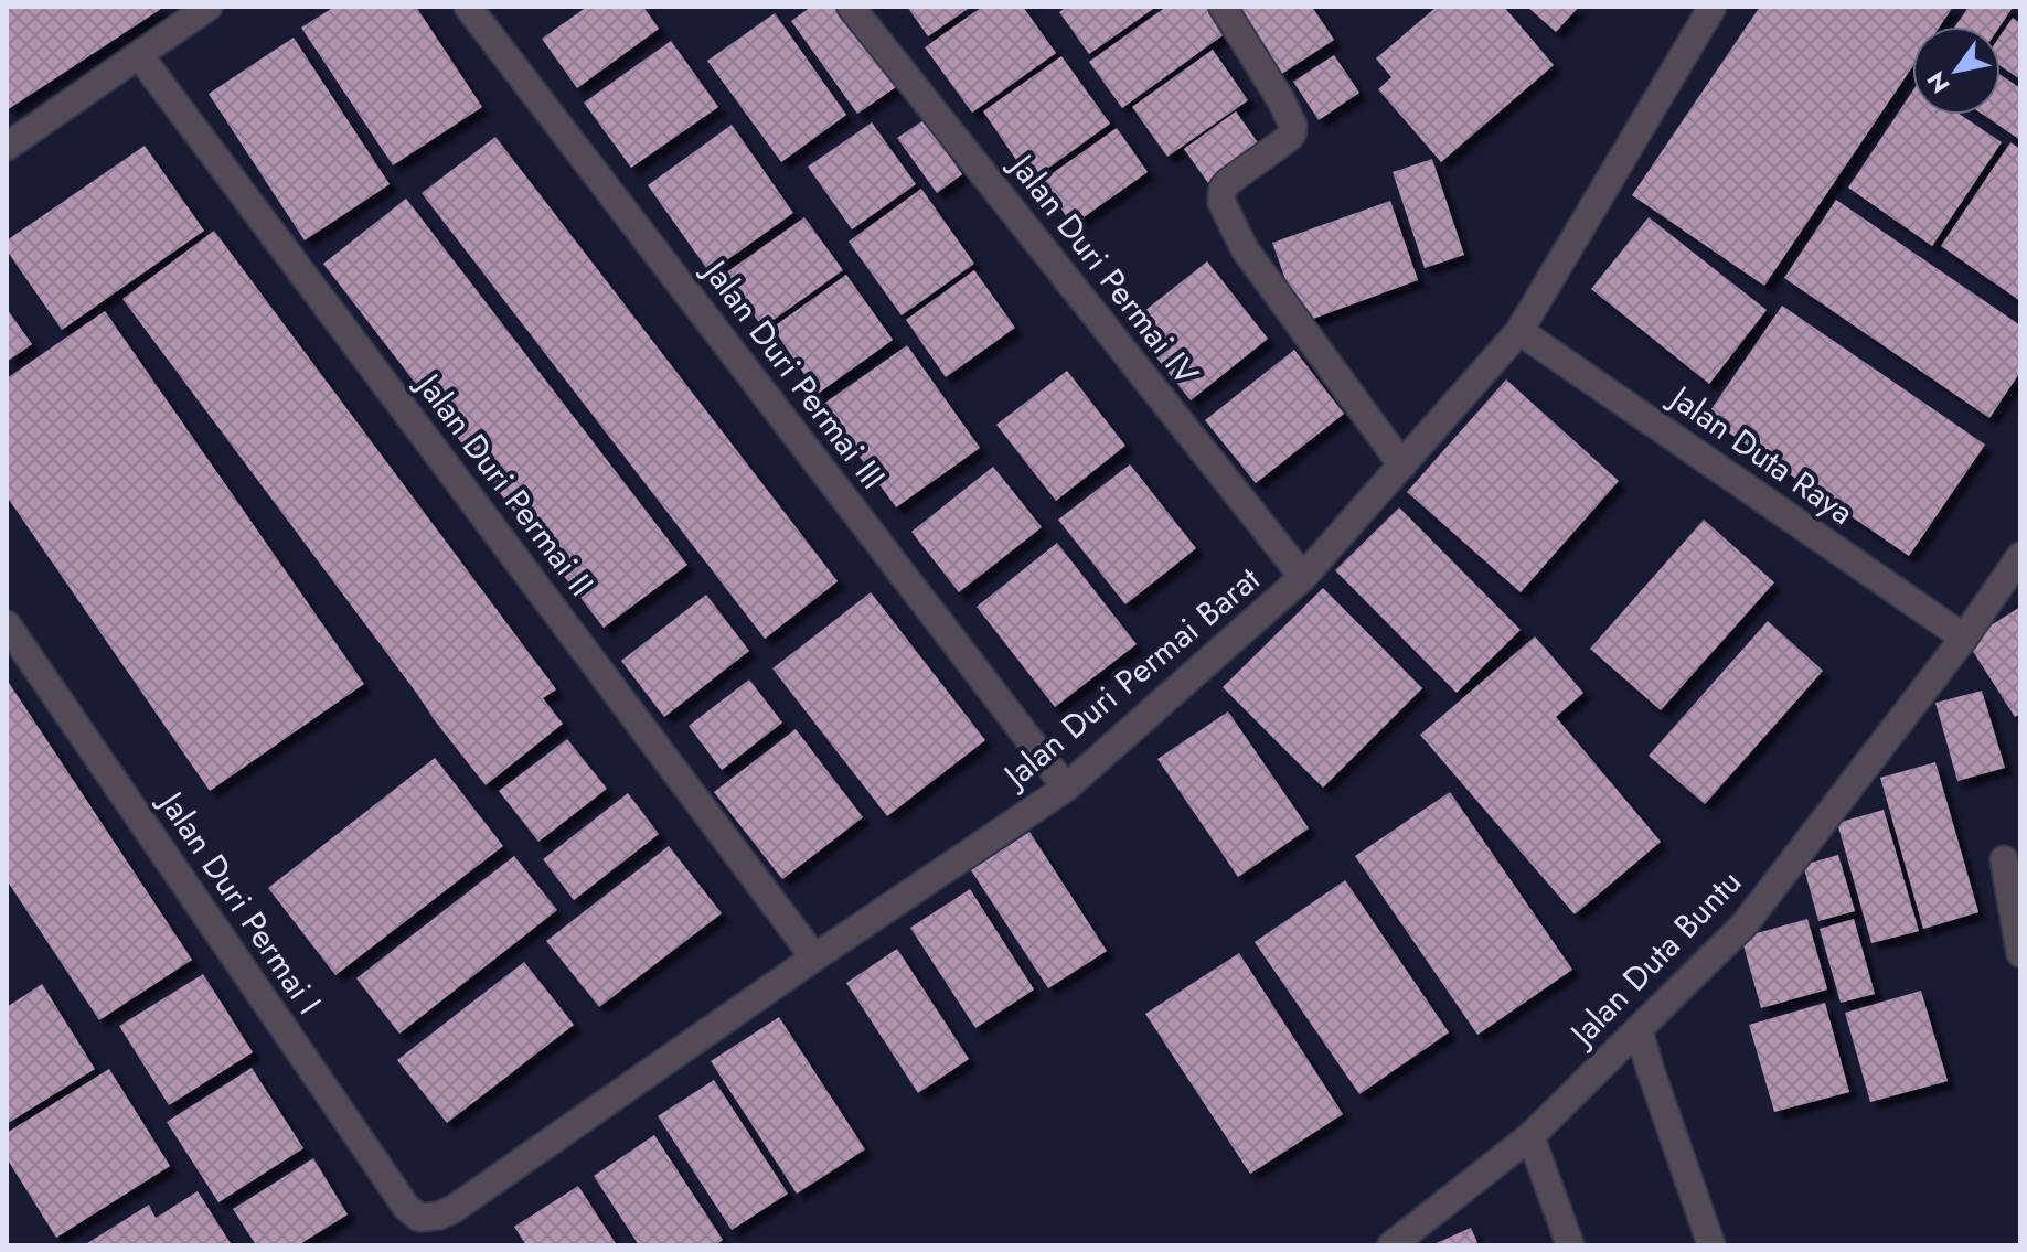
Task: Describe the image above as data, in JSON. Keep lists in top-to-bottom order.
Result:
{
  "streets": {
    "street": [
      "Jalan Duri Permai IV",
      "Jalan Duri Permai III",
      "Jalan Duta Raya",
      "Jalan Duri Permai II",
      "Jalan Duri Permai Barat",
      "Jalan Duri Permai I",
      "Jalan Duta Buntu"
    ]
  },
  "crossings": [
    ["Jalan Duri Permai IV", "Jalan Duri Permai Barat"],
    ["Jalan Duri Permai III", "Jalan Duri Permai Barat"],
    ["Jalan Duta Raya", "Jalan Duri Permai Barat"],
    ["Jalan Duta Raya", "Jalan Duta Buntu"],
    ["Jalan Duri Permai II", "Jalan Duri Permai Barat"],
    ["Jalan Duri Permai Barat", "Jalan Duri Permai I"]
  ],
  "north": "bottom left"
}
